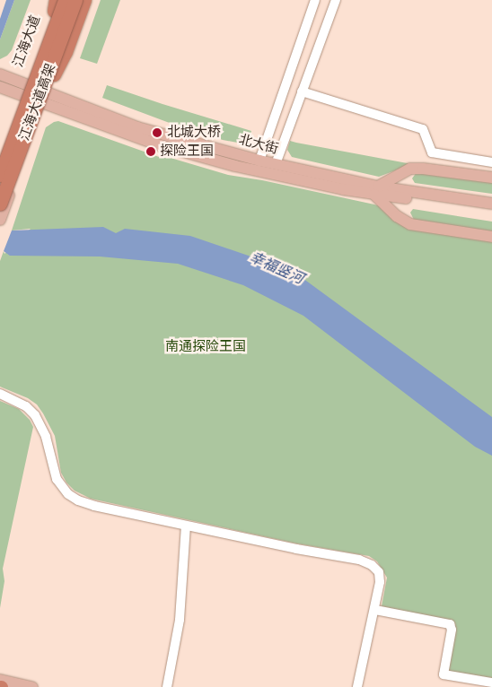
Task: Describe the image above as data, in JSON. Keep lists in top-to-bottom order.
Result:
{
  "streets": {
    "highway": ["江海大道高架"],
    "main road": ["江海大道", "北大街"]
  },
  "crossings": [
    ["江海大道", "北大街"]
  ],
  "water": ["幸福竖河"],
  "parks": ["南通探险王国"],
  "places": ["北城大桥", "探险王国"]
}
